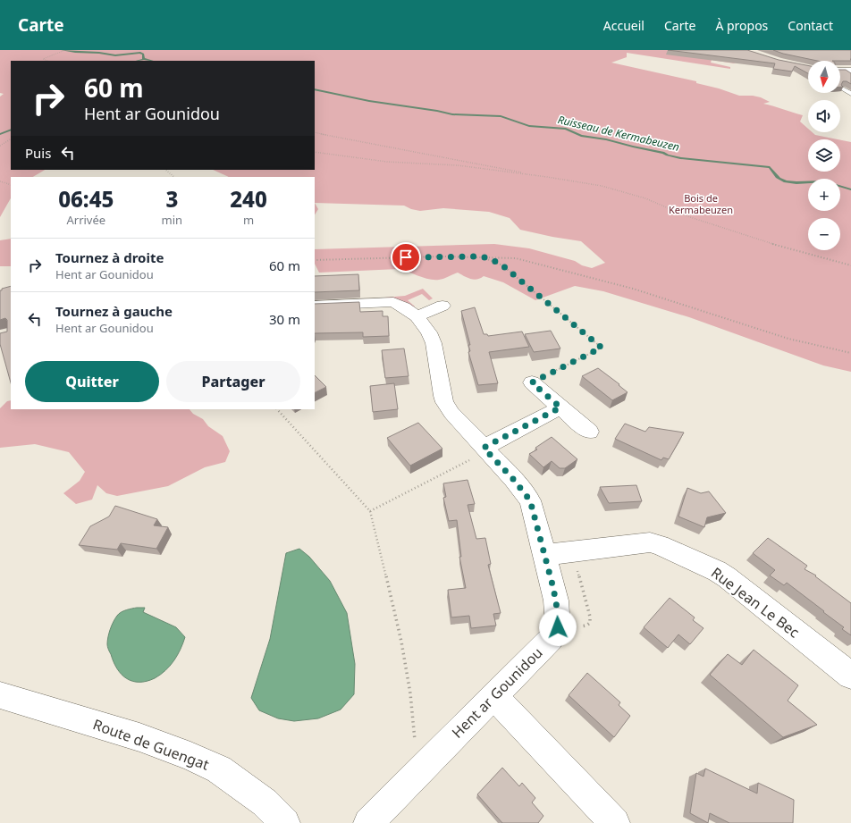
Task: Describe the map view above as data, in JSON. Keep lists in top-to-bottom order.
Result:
{
  "streets": {
    "street": ["Rue Jean Le Bec", "Hent ar Gounidou", "Route de Guengat"]
  },
  "crossings": [
    ["Rue Jean Le Bec", "Hent ar Gounidou"]
  ],
  "water": ["Ruisseau de Kermabeuzen"],
  "parks": ["Bois de Kermabeuzen"],
  "north": "bottom",
  "page": {
    "header": "Carte",
    "nav": [
      "Accueil",
      "Carte",
      "À propos",
      "Contact"
    ],
    "map_buttons": ["+", "−"],
    "turn": ["60 m", "Hent ar Gounidou"],
    "then": "Puis",
    "eta": [
      "06:45",
      "Arrivée",
      "3",
      "min",
      "240",
      "m"
    ],
    "list": [
      {
        "name": "Tournez à droite",
        "note": "Hent ar Gounidou",
        "value": "60 m"
      },
      {
        "name": "Tournez à gauche",
        "note": "Hent ar Gounidou",
        "value": "30 m"
      }
    ],
    "buttons": ["Quitter", "Partager"]
  }
}
